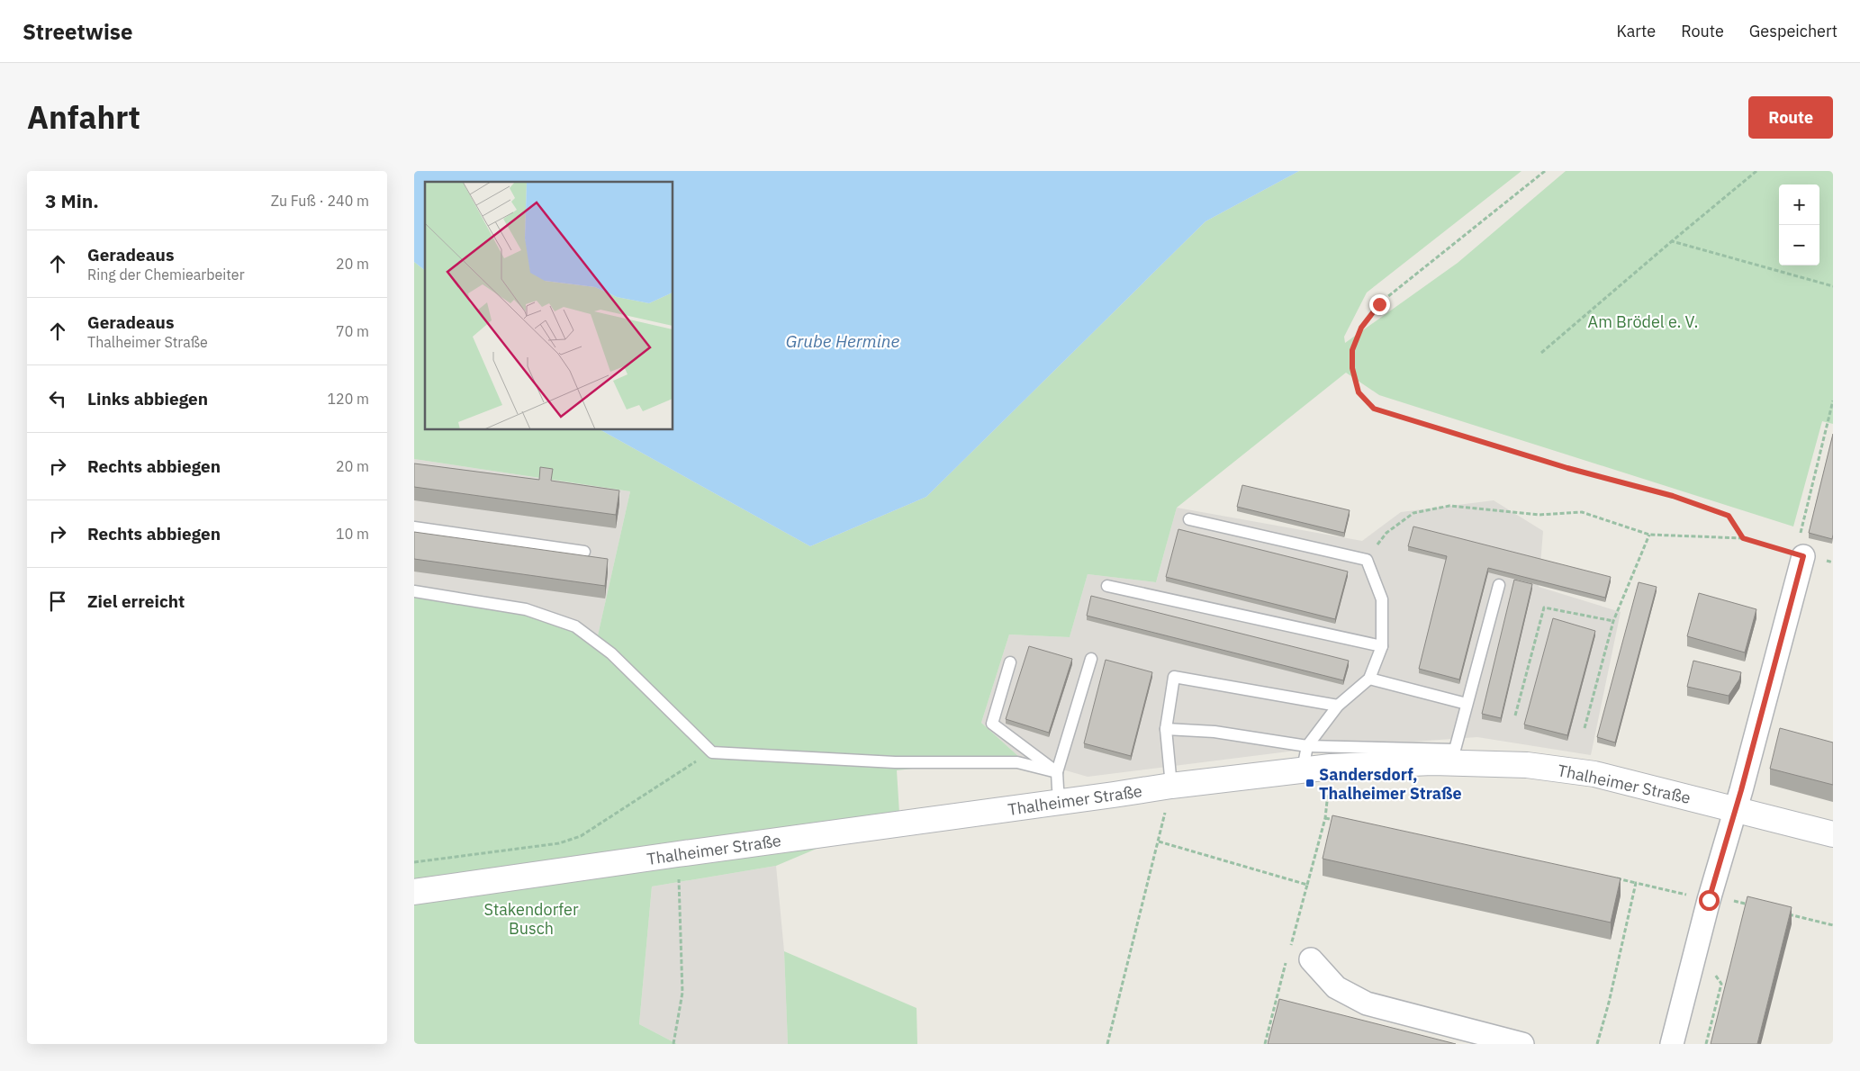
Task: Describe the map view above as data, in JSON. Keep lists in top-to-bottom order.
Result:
{
  "streets": {
    "street": ["Thalheimer Straße"]
  },
  "water": ["Grube Hermine"],
  "parks": ["Am Brödel e. V.", "Stakendorfer Busch"],
  "places": {
    "transit": ["Sandersdorf, Thalheimer Straße"]
  },
  "page": {
    "header": "Streetwise",
    "nav": ["Karte", "Route", "Gespeichert"],
    "title": "Anfahrt",
    "buttons": "Route",
    "heading": ["3 Min.", "Zu Fuß · 240 m"],
    "map_buttons": ["+", "−"],
    "list": [
      ["Geradeaus", "Ring der Chemiearbeiter", "20 m"],
      ["Geradeaus", "Thalheimer Straße", "70 m"],
      ["Links abbiegen", "120 m"],
      ["Rechts abbiegen", "20 m"],
      ["Rechts abbiegen", "10 m"],
      "Ziel erreicht"
    ]
  }
}
